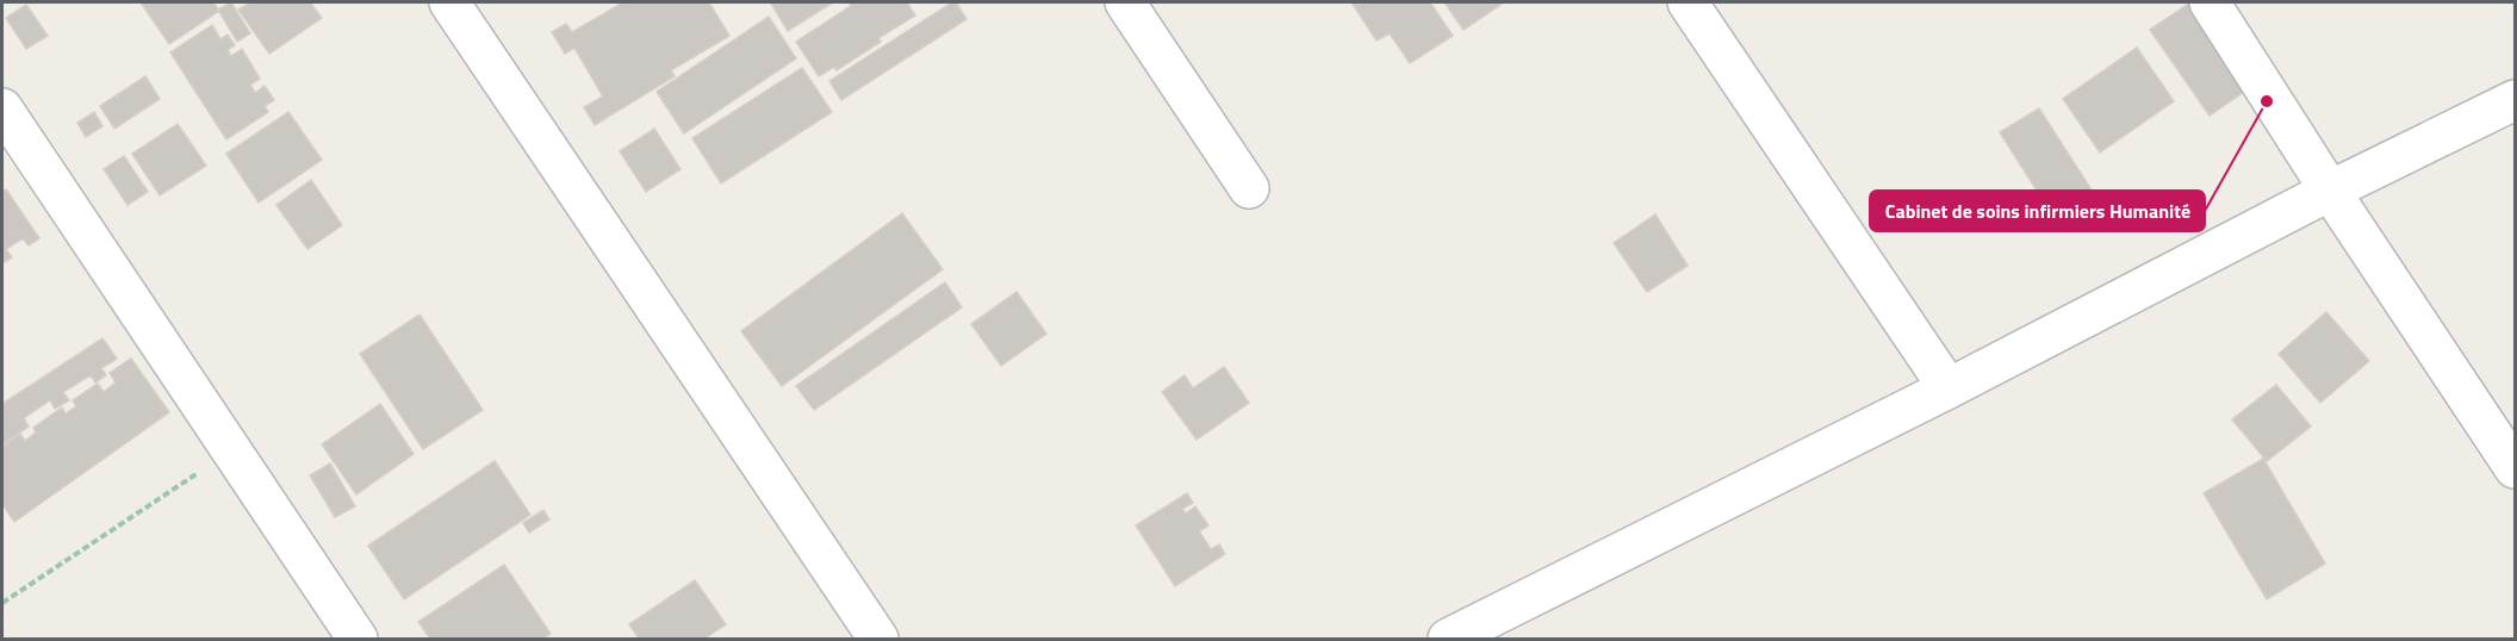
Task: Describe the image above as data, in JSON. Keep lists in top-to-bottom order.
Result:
{
  "places": ["Cabinet de soins infirmiers Humanité"]
}
